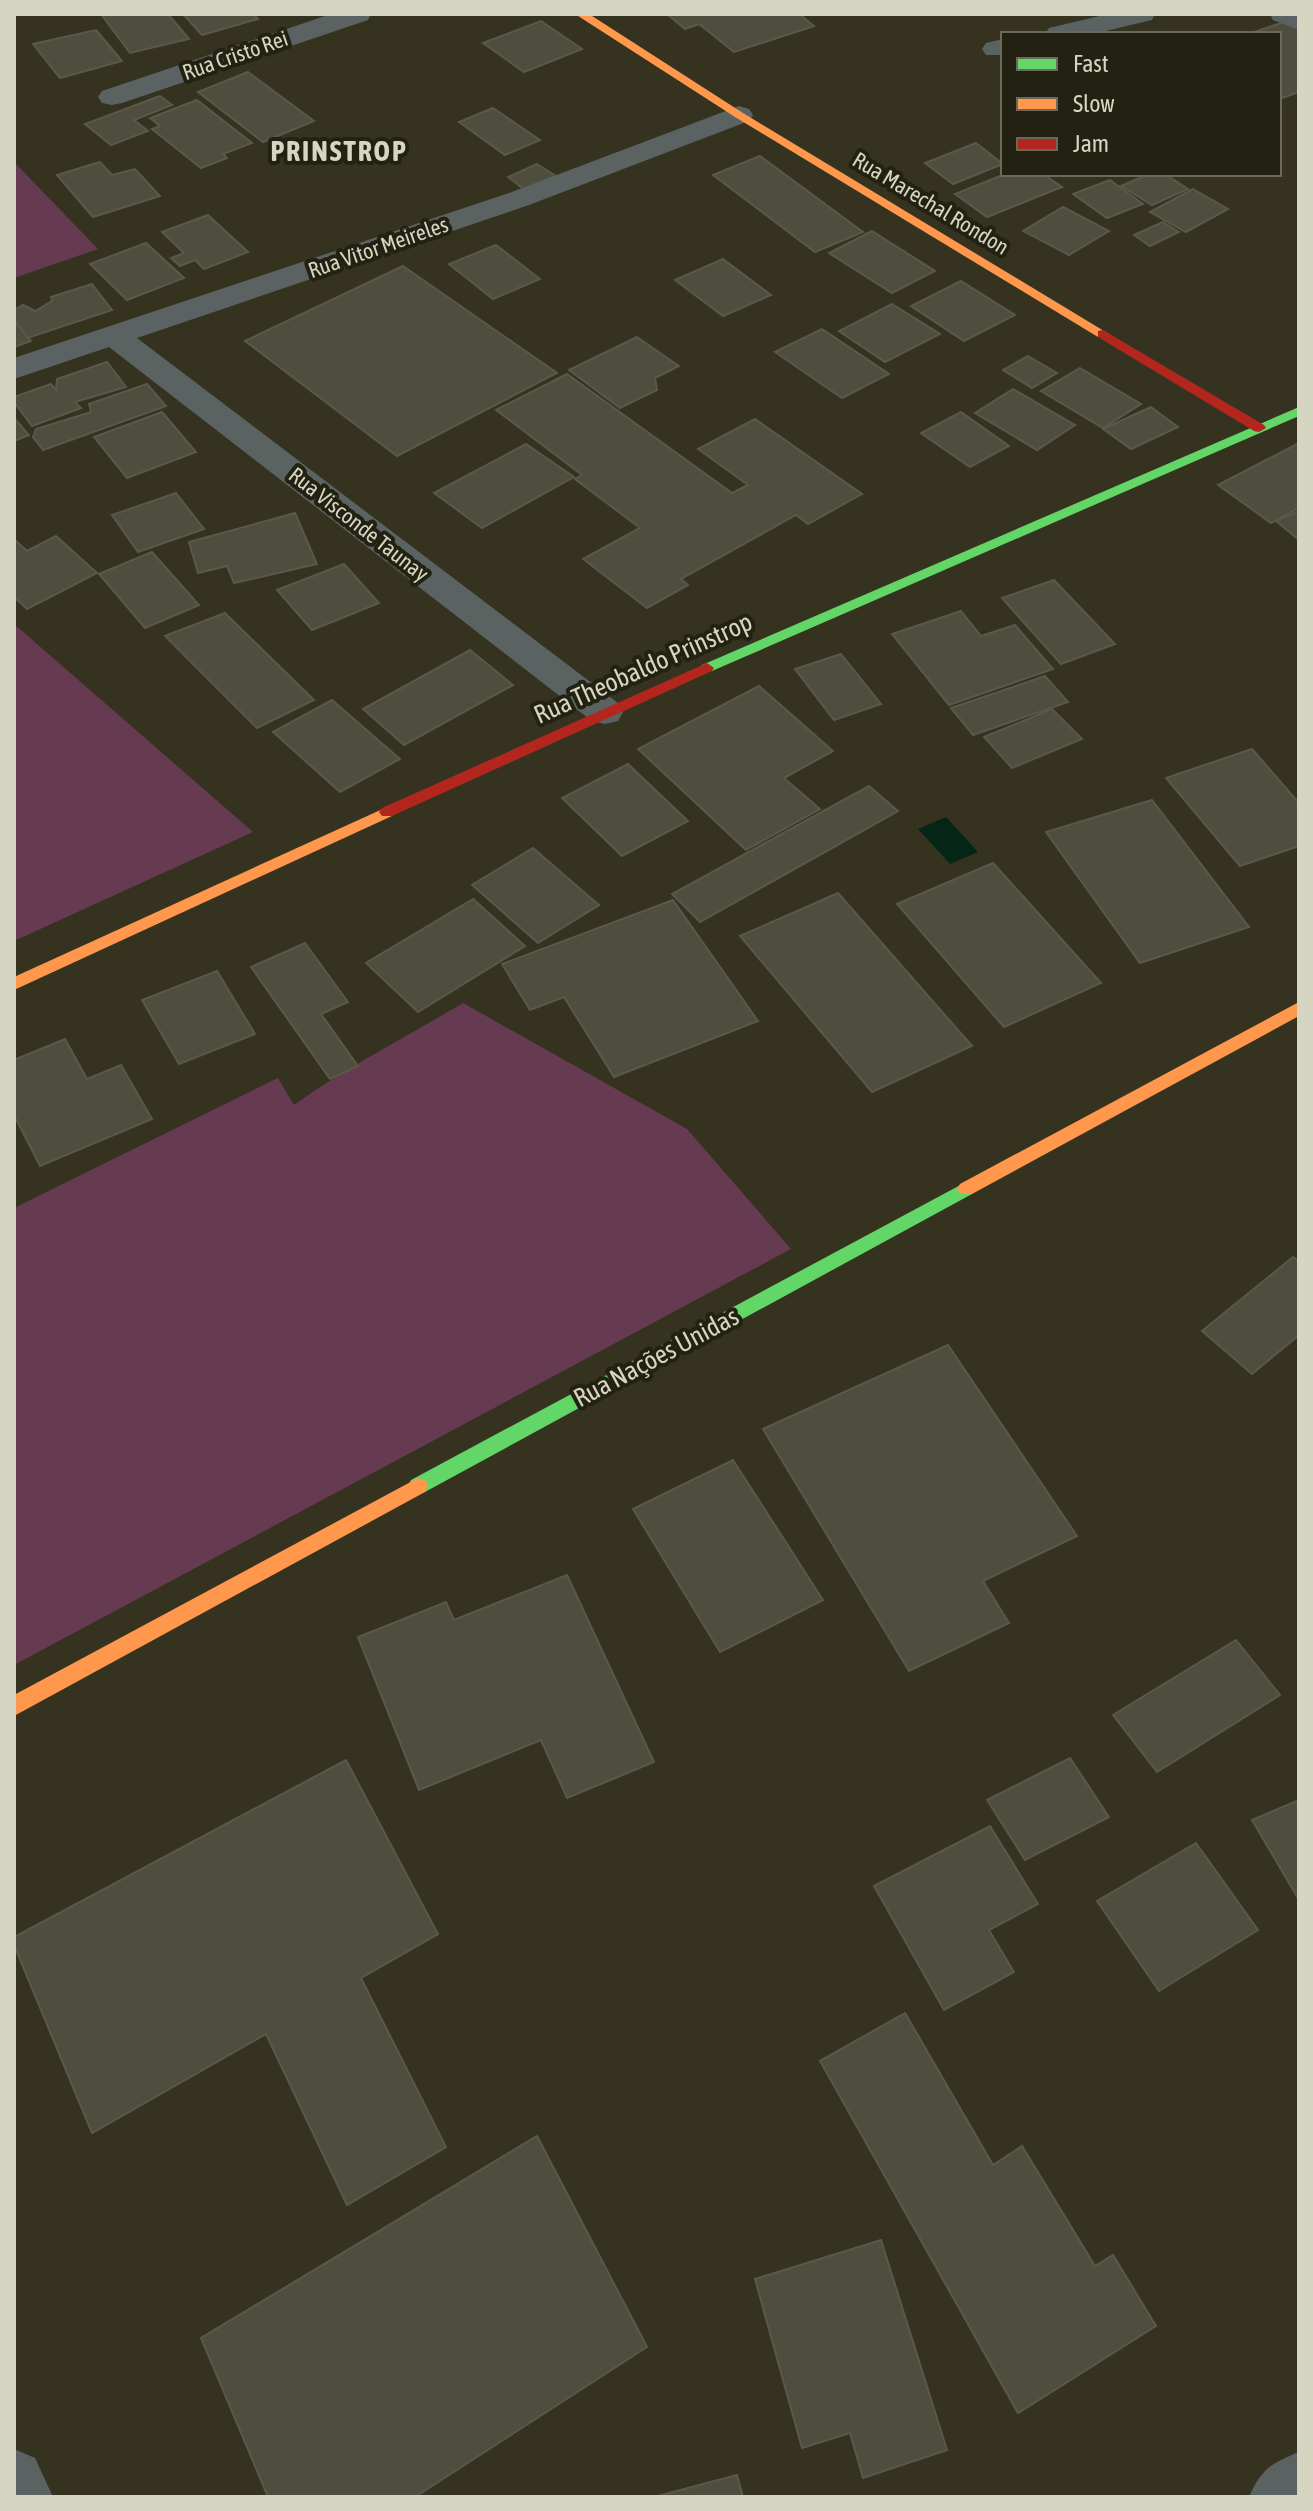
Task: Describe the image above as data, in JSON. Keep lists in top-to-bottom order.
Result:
{
  "streets": {
    "street": [
      "Rua Cristo Rei",
      "Rua Marechal Rondon",
      "Rua Vitor Meireles",
      "Rua Visconde Taunay",
      "Rua Theobaldo Prinstrop",
      "Rua Nações Unidas"
    ]
  },
  "crossings": [
    ["Rua Marechal Rondon", "Rua Vitor Meireles"],
    ["Rua Marechal Rondon", "Rua Theobaldo Prinstrop"],
    ["Rua Vitor Meireles", "Rua Visconde Taunay"],
    ["Rua Visconde Taunay", "Rua Theobaldo Prinstrop"]
  ],
  "districts": ["PRINSTROP"],
  "legend": ["Fast", "Slow", "Jam"]
}
